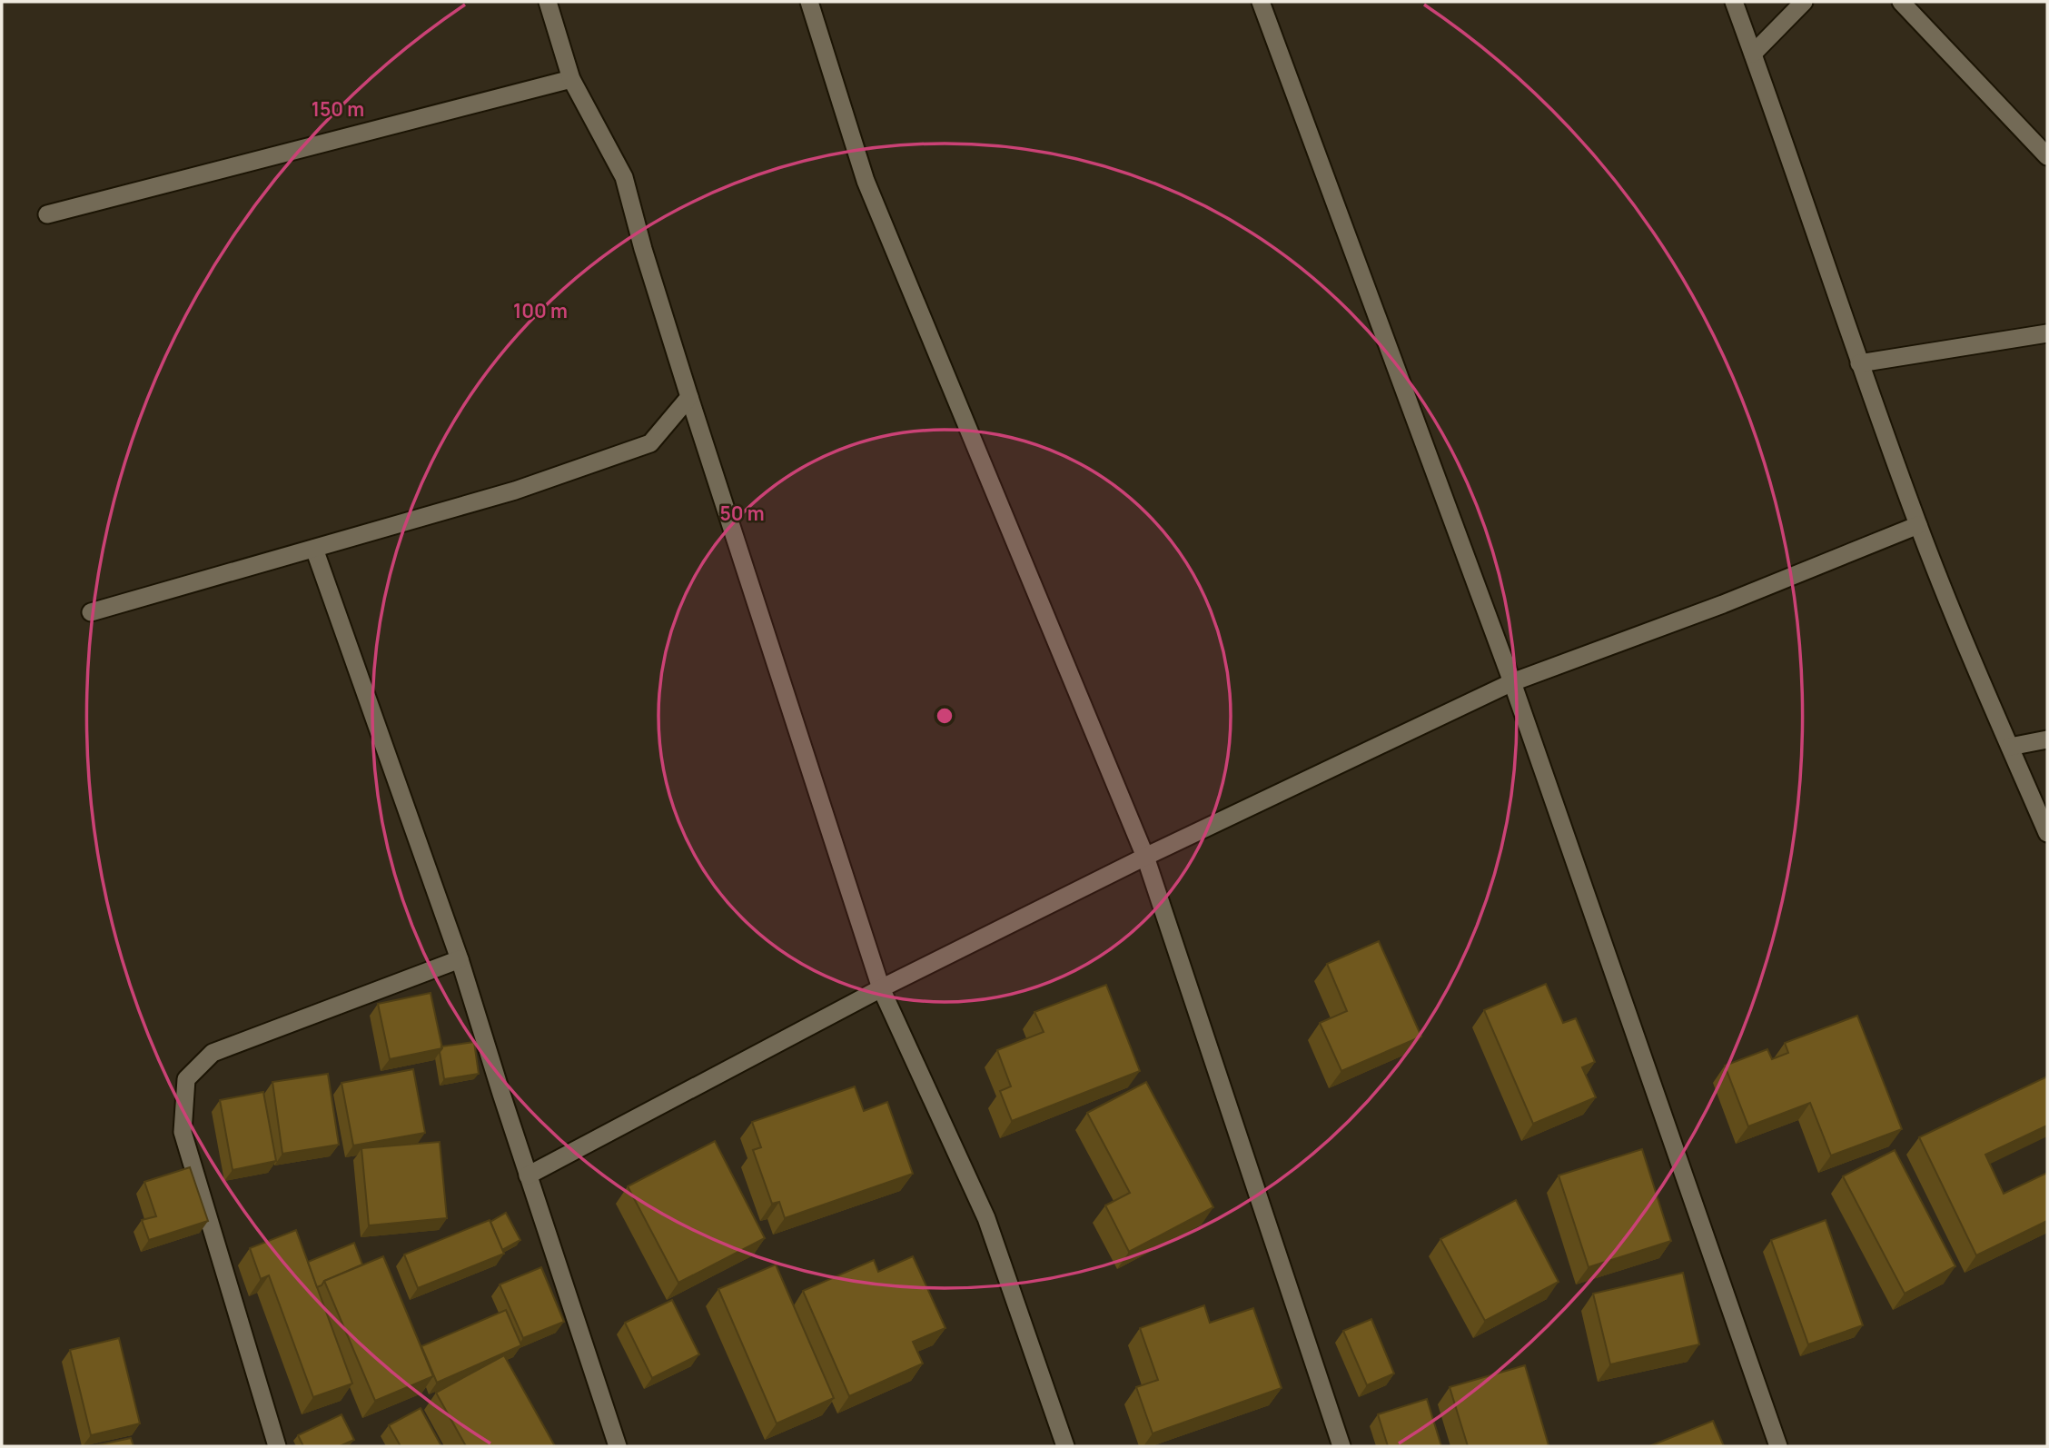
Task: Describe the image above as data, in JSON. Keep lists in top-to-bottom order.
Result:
{
  "rings": ["150 m", "100 m", "50 m"]
}
